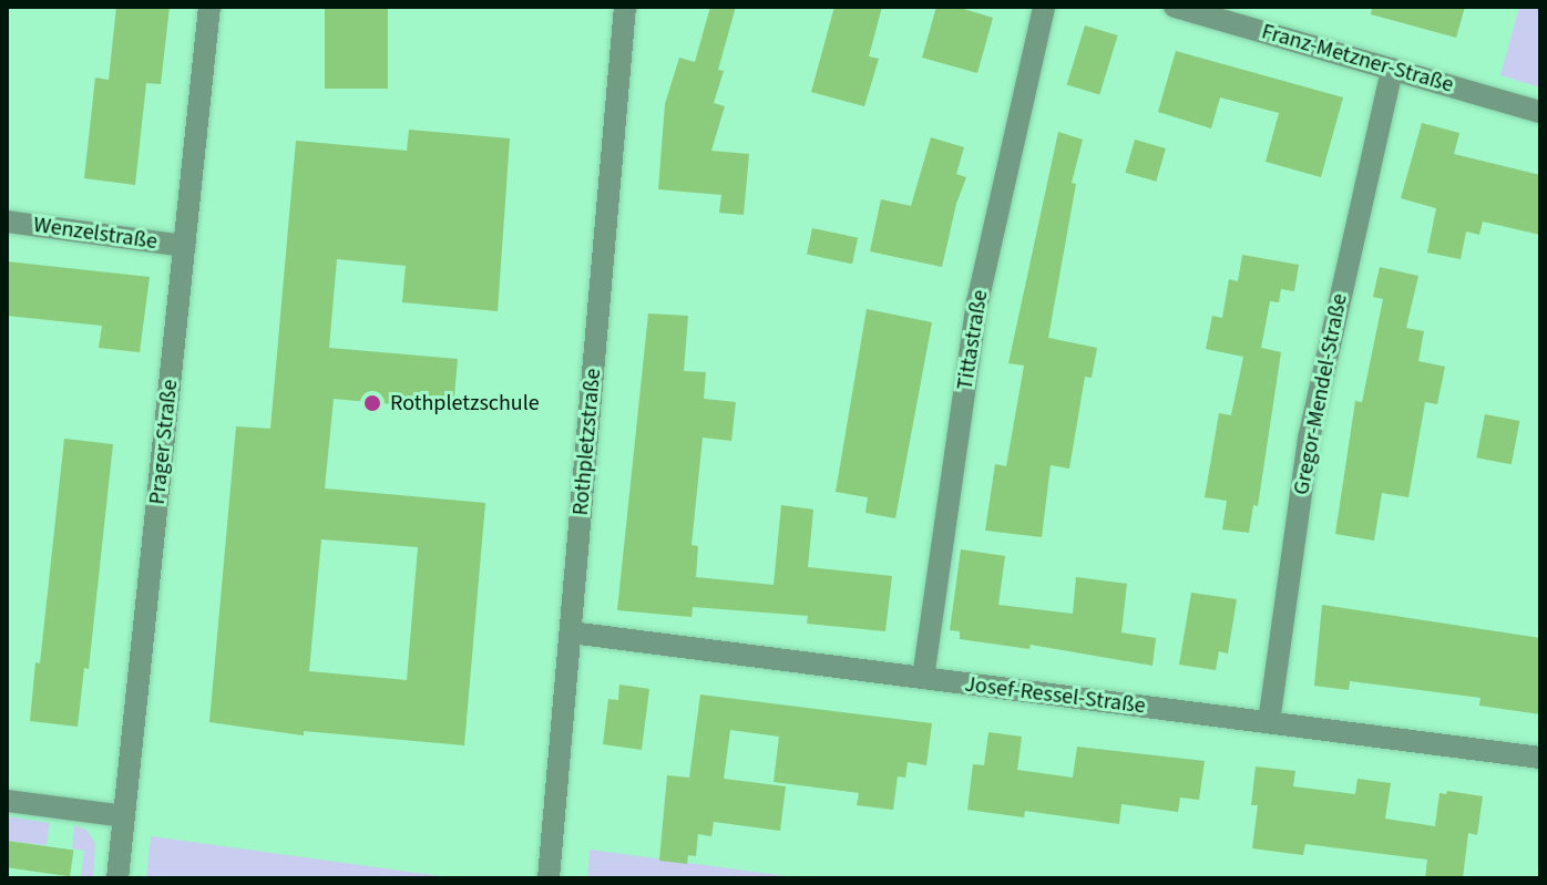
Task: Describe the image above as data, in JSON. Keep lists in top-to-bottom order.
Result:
{
  "streets": {
    "street": [
      "Franz-Metzner-Straße",
      "Wenzelstraße",
      "Tittastraße",
      "Gregor-Mendel-Straße",
      "Prager Straße",
      "Rothpletzstraße",
      "Josef-Ressel-Straße"
    ]
  },
  "crossings": [
    ["Franz-Metzner-Straße", "Gregor-Mendel-Straße"],
    ["Wenzelstraße", "Prager Straße"],
    ["Tittastraße", "Josef-Ressel-Straße"],
    ["Gregor-Mendel-Straße", "Josef-Ressel-Straße"],
    ["Rothpletzstraße", "Josef-Ressel-Straße"]
  ],
  "places": ["Rothpletzschule"]
}
